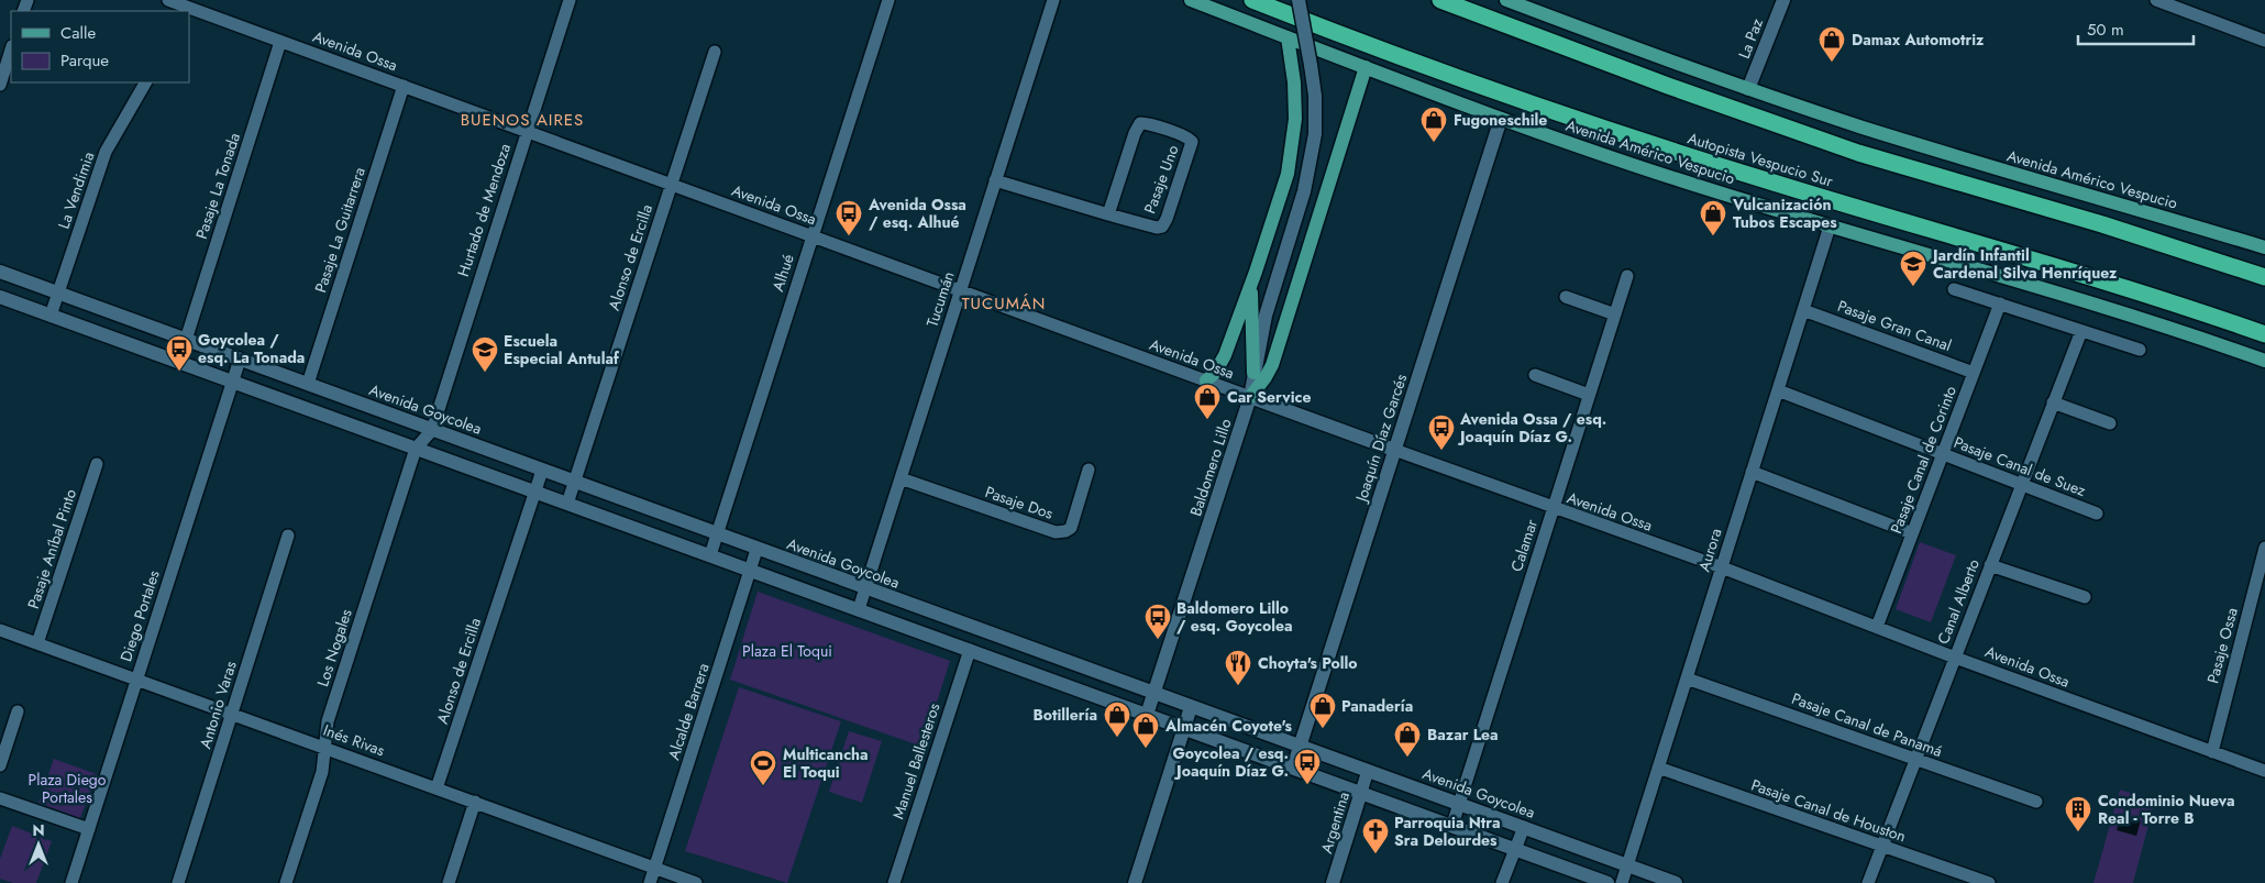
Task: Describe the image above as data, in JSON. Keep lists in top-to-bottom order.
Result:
{
  "streets": {
    "highway": ["Autopista Vespucio Sur"],
    "main road": ["Avenida Américo Vespucio"],
    "street": [
      "La Paz",
      "Avenida Ossa",
      "Pasaje Uno",
      "Pasaje La Tonada",
      "La Vendimia",
      "Hurtado de Mendoza",
      "Pasaje La Guitarrera",
      "Alonso de Ercilla",
      "Alhué",
      "Tucumán",
      "Pasaje Gran Canal",
      "Avenida Goycolea",
      "Joaquín Díaz Garcés",
      "Pasaje Canal de Corinto",
      "Pasaje Canal de Suez",
      "Baldomero Lillo",
      "Pasaje Dos",
      "Calamar",
      "Pasaje Aníbal Pinto",
      "Aurora",
      "Canal Alberto",
      "Diego Portales",
      "Pasaje Ossa",
      "Los Nogales",
      "Antonio Varas",
      "Alcalde Barrera",
      "Pasaje Canal de Panamá",
      "Inés Rivas",
      "Manuel Ballesteros",
      "Pasaje Canal de Houston",
      "Argentina"
    ]
  },
  "crossings": [
    ["La Paz", "Avenida Américo Vespucio"],
    ["Avenida Ossa", "Pasaje La Tonada"],
    ["Avenida Ossa", "Hurtado de Mendoza"],
    ["Avenida Ossa", "Pasaje La Guitarrera"],
    ["Avenida Ossa", "Alonso de Ercilla"],
    ["Avenida Ossa", "Alhué"],
    ["Avenida Ossa", "Tucumán"],
    ["Avenida Ossa", "Joaquín Díaz Garcés"],
    ["Avenida Ossa", "Pasaje Canal de Corinto"],
    ["Avenida Ossa", "Baldomero Lillo"],
    ["Avenida Ossa", "Calamar"],
    ["Avenida Ossa", "Aurora"],
    ["Avenida Ossa", "Canal Alberto"],
    ["Avenida Ossa", "Pasaje Ossa"],
    ["Avenida Américo Vespucio", "Joaquín Díaz Garcés"],
    ["Avenida Américo Vespucio", "Aurora"],
    ["Pasaje Uno", "Tucumán"],
    ["Pasaje La Tonada", "Avenida Goycolea"],
    ["La Vendimia", "Avenida Goycolea"],
    ["Hurtado de Mendoza", "Avenida Goycolea"],
    ["Hurtado de Mendoza", "Los Nogales"],
    ["Pasaje La Guitarrera", "Avenida Goycolea"],
    ["Alonso de Ercilla", "Avenida Goycolea"],
    ["Alonso de Ercilla", "Inés Rivas"],
    ["Alhué", "Avenida Goycolea"],
    ["Tucumán", "Avenida Goycolea"],
    ["Tucumán", "Pasaje Dos"],
    ["Pasaje Gran Canal", "Pasaje Canal de Corinto"],
    ["Pasaje Gran Canal", "Aurora"],
    ["Avenida Goycolea", "Joaquín Díaz Garcés"],
    ["Avenida Goycolea", "Baldomero Lillo"],
    ["Avenida Goycolea", "Calamar"],
    ["Avenida Goycolea", "Aurora"],
    ["Avenida Goycolea", "Diego Portales"],
    ["Avenida Goycolea", "Los Nogales"],
    ["Avenida Goycolea", "Alcalde Barrera"],
    ["Avenida Goycolea", "Argentina"],
    ["Pasaje Canal de Corinto", "Pasaje Canal de Suez"],
    ["Pasaje Canal de Suez", "Aurora"],
    ["Pasaje Canal de Suez", "Canal Alberto"],
    ["Pasaje Aníbal Pinto", "Inés Rivas"],
    ["Aurora", "Pasaje Canal de Panamá"],
    ["Aurora", "Pasaje Canal de Houston"],
    ["Canal Alberto", "Pasaje Canal de Panamá"],
    ["Canal Alberto", "Pasaje Canal de Houston"],
    ["Diego Portales", "Inés Rivas"],
    ["Los Nogales", "Inés Rivas"],
    ["Antonio Varas", "Inés Rivas"],
    ["Alcalde Barrera", "Inés Rivas"]
  ],
  "districts": ["BUENOS AIRES", "TUCUMÁN"],
  "parks": ["Plaza El Toqui", "Plaza Diego Portales"],
  "places": {
    "shop": [
      "Damax Automotriz",
      "Fugoneschile",
      "Vulcanización Tubos Escapes",
      "Car Service",
      "Panadería",
      "Botillería",
      "Almacén Coyote's",
      "Bazar Lea"
    ],
    "bus stop": [
      "Avenida Ossa / esq. Alhué",
      "Goycolea / esq. La Tonada",
      "Avenida Ossa / esq. Joaquín Díaz G.",
      "Baldomero Lillo / esq. Goycolea",
      "Goycolea / esq. Joaquín Díaz G."
    ],
    "school or university": ["Jardín Infantil Cardenal Silva Henríquez", "Escuela Especial Antulaf"],
    "restaurant": ["Choyta's Pollo"],
    "sports": ["Multicancha El Toqui"],
    "building": ["Condominio Nueva Real - Torre B"],
    "church": ["Parroquia Ntra Sra Delourdes"]
  },
  "legend": ["Calle", "Parque"],
  "scale_bar": "50 m",
  "north": "top"
}
